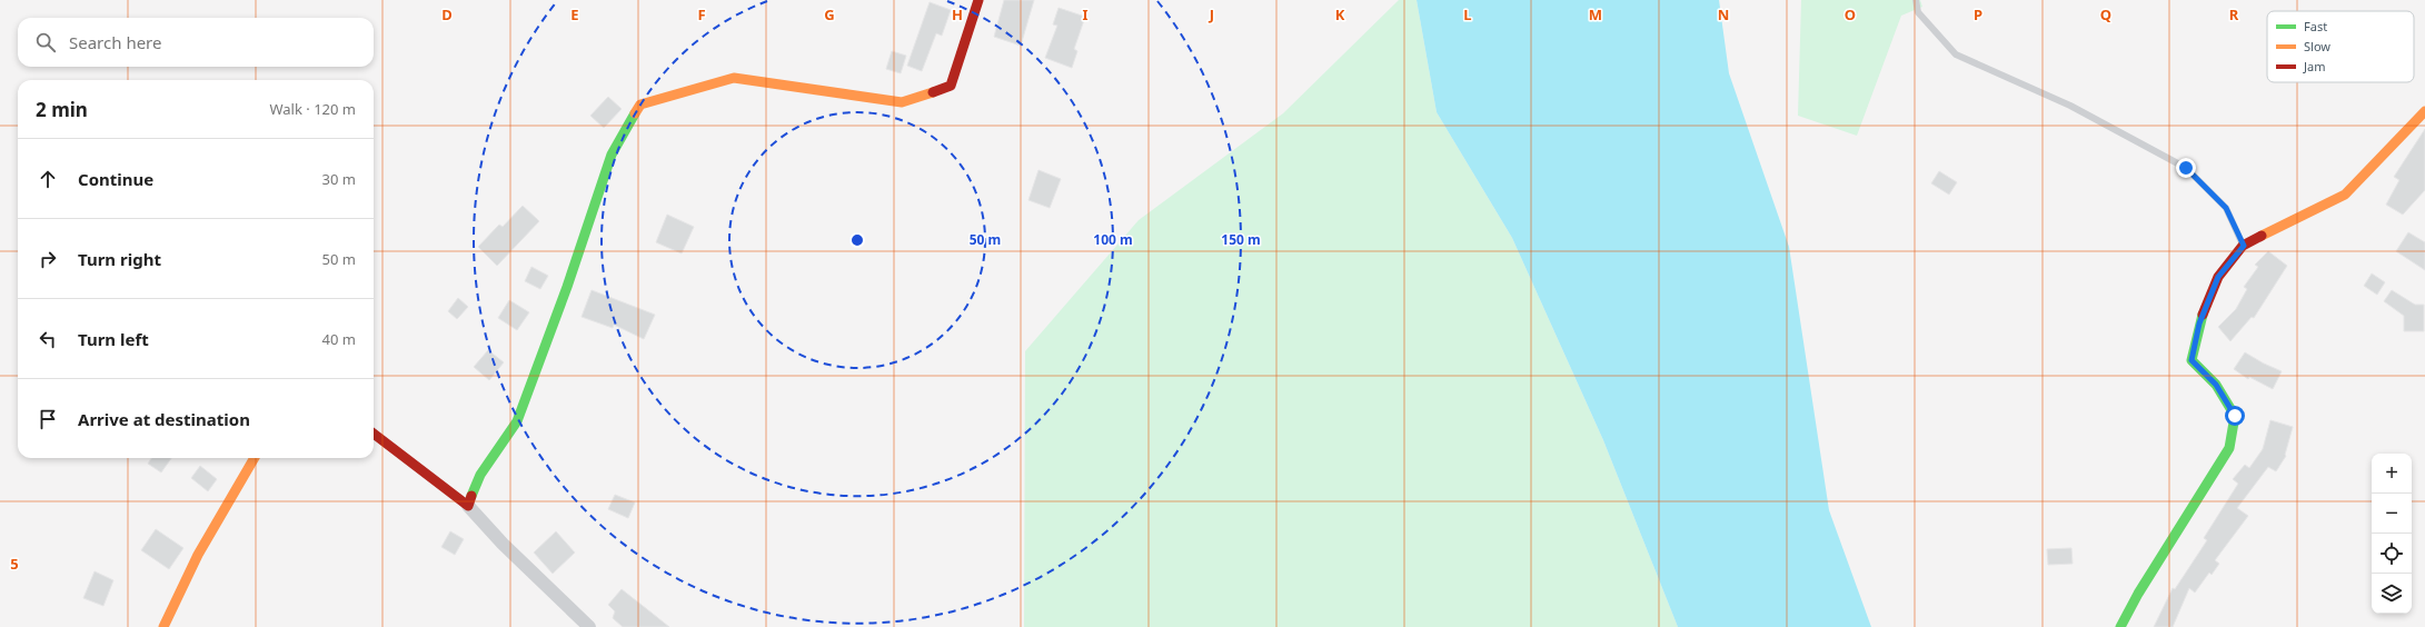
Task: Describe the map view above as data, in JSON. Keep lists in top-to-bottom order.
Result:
{
  "legend": ["Fast", "Slow", "Jam"],
  "page": {
    "search": "Search here",
    "heading": ["2 min", "Walk · 120 m"],
    "list": [
      ["Continue", "30 m"],
      ["Turn right", "50 m"],
      ["Turn left", "40 m"],
      "Arrive at destination"
    ],
    "map_buttons": ["+", "−"]
  },
  "grid": {
    "columns": [
      "D",
      "E",
      "F",
      "G",
      "H",
      "I",
      "J",
      "K",
      "L",
      "M",
      "N",
      "O",
      "P",
      "Q",
      "R"
    ],
    "rows": ["5"]
  },
  "rings": ["50 m", "100 m", "150 m"]
}
